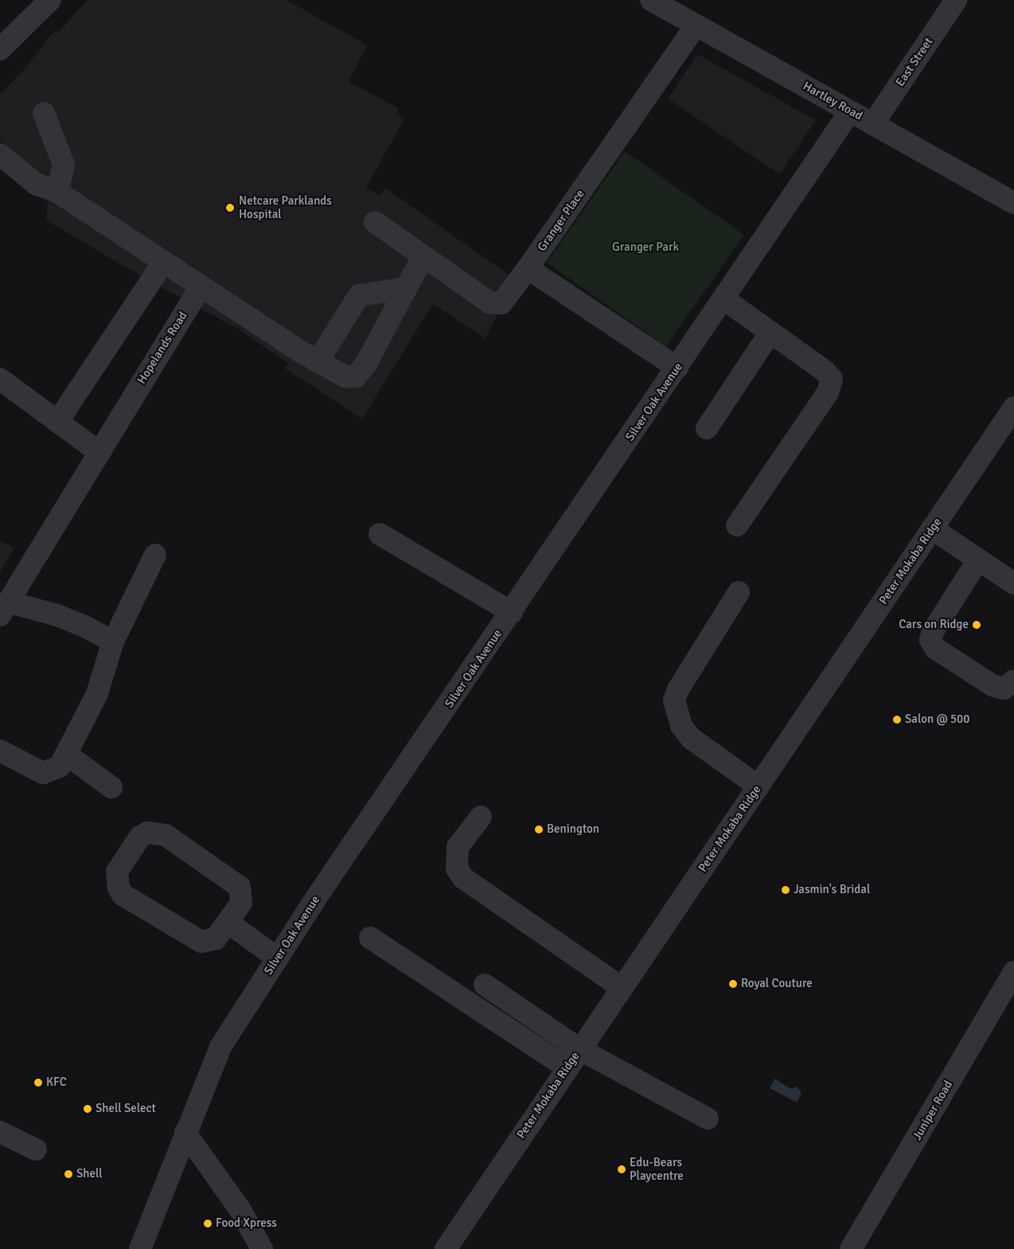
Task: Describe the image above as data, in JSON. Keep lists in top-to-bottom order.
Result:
{
  "streets": {
    "street": [
      "East Street",
      "Hartley Road",
      "Granger Place",
      "Hopelands Road",
      "Silver Oak Avenue",
      "Peter Mokaba Ridge",
      "Juniper Road"
    ]
  },
  "crossings": [
    ["East Street", "Hartley Road"],
    ["Hartley Road", "Granger Place"],
    ["Hartley Road", "Silver Oak Avenue"]
  ],
  "parks": ["Granger Park"],
  "places": [
    "Netcare Parklands Hospital",
    "Cars on Ridge",
    "Salon @ 500",
    "Benington",
    "Jasmin's Bridal",
    "Royal Couture",
    "KFC",
    "Shell Select",
    "Edu-Bears Playcentre",
    "Shell",
    "Food Xpress"
  ]
}
